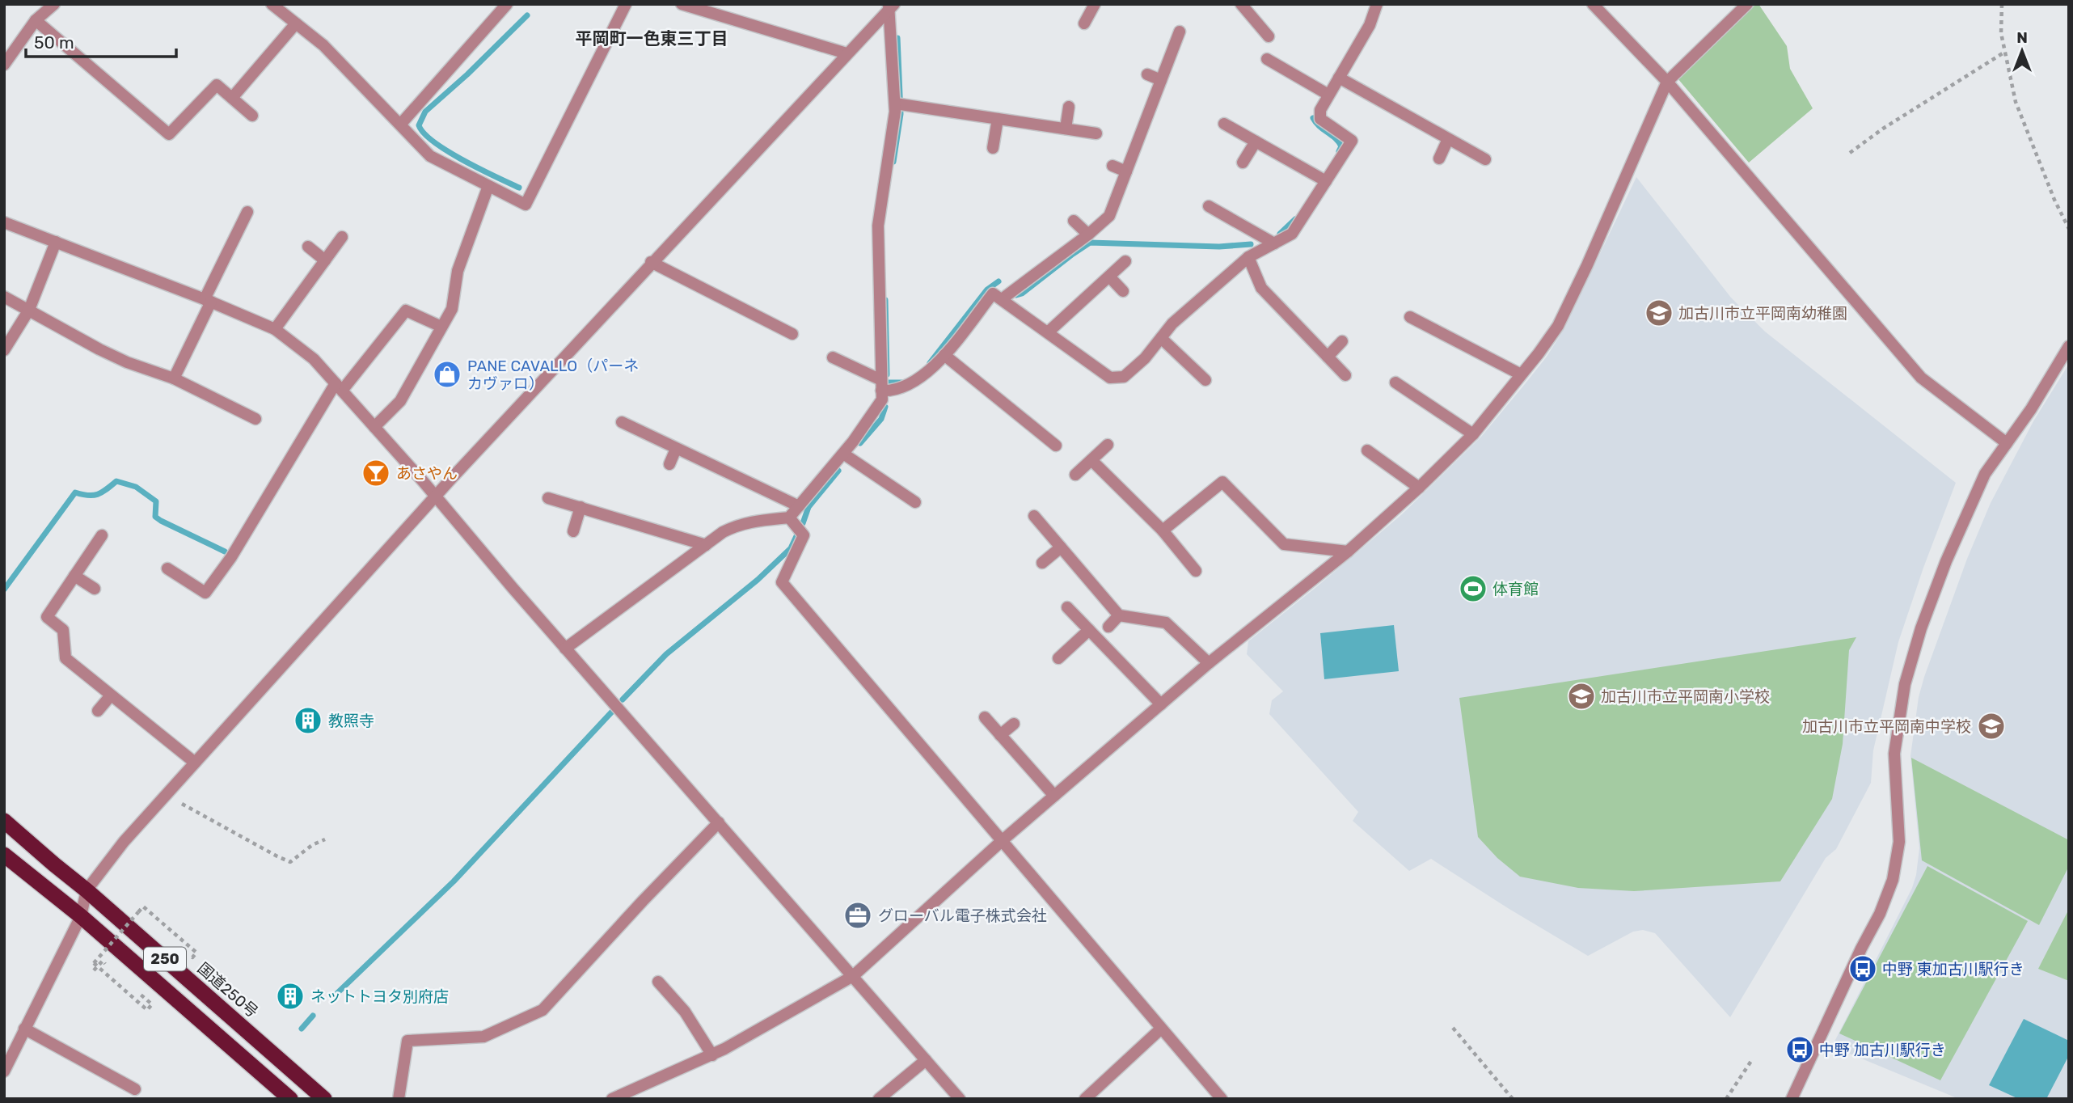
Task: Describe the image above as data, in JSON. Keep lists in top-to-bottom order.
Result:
{
  "streets": {
    "highway": ["250", "国道250号"]
  },
  "districts": ["平岡町一色東三丁目"],
  "places": {
    "school or university": ["加古川市立平岡南幼稚園", "加古川市立平岡南小学校", "加古川市立平岡南中学校"],
    "shop": ["PANE CAVALLO（パーネ カヴァロ）"],
    "bar": ["あさやん"],
    "sports": ["体育館"],
    "building": ["教照寺", "ネットトヨタ別府店"],
    "office": ["グローバル電子株式会社"],
    "bus stop": ["中野 東加古川駅行き", "中野 加古川駅行き"]
  },
  "scale_bar": "50 m",
  "north": "top"
}
